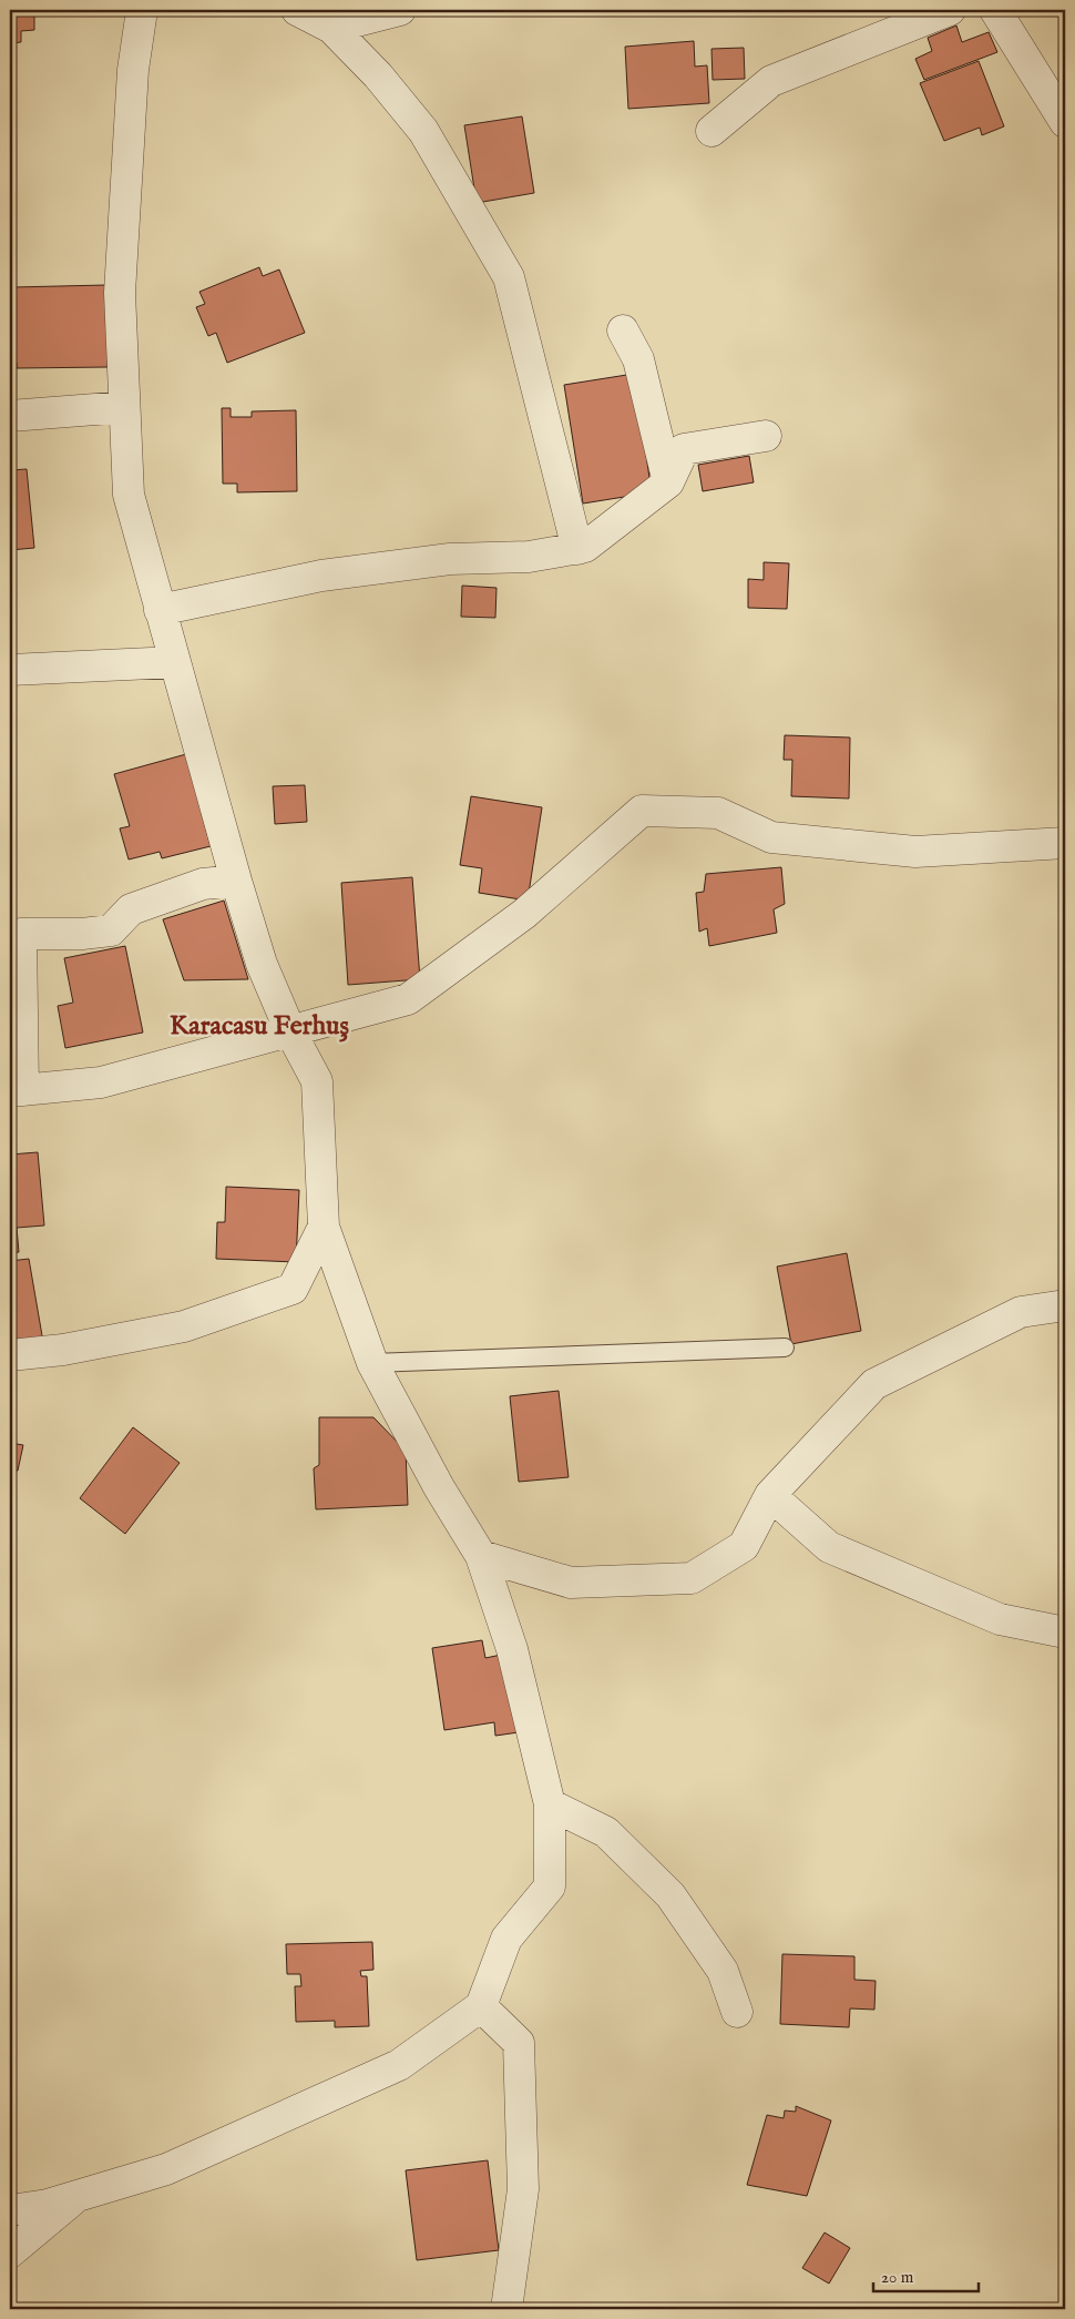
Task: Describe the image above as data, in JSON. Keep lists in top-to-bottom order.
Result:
{
  "districts": ["Karacasu Ferhuş"],
  "scale_bar": "20 m"
}
